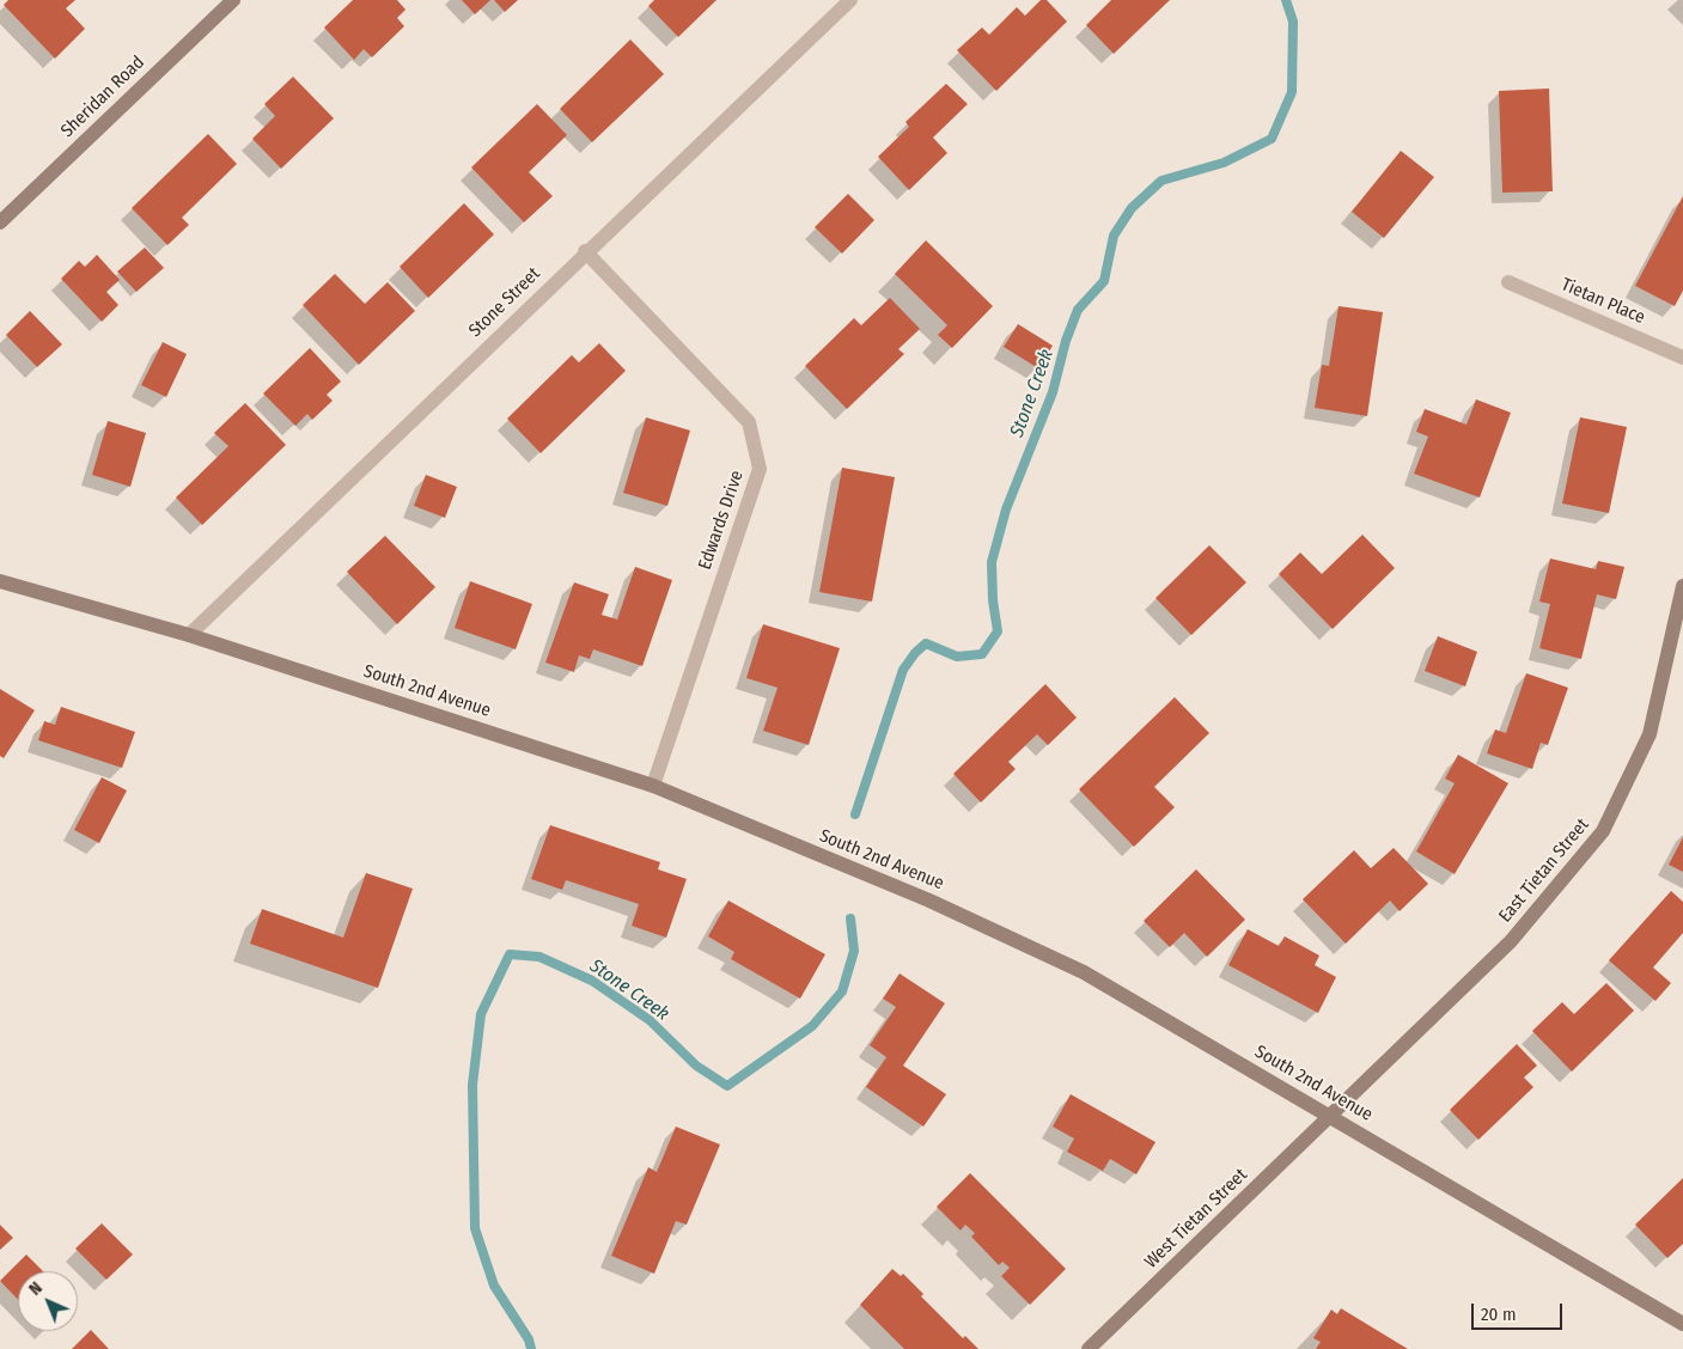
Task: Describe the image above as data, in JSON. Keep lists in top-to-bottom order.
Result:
{
  "streets": {
    "main road": [
      "Sheridan Road",
      "South 2nd Avenue",
      "East Tietan Street",
      "West Tietan Street"
    ],
    "street": ["Tietan Place", "Stone Street", "Edwards Drive"]
  },
  "crossings": [
    ["Stone Street", "Edwards Drive"],
    ["Stone Street", "South 2nd Avenue"],
    ["Edwards Drive", "South 2nd Avenue"],
    ["South 2nd Avenue", "East Tietan Street"],
    ["South 2nd Avenue", "West Tietan Street"],
    ["East Tietan Street", "West Tietan Street"]
  ],
  "water": ["Stone Creek"],
  "scale_bar": "20 m",
  "north": "top left"
}
